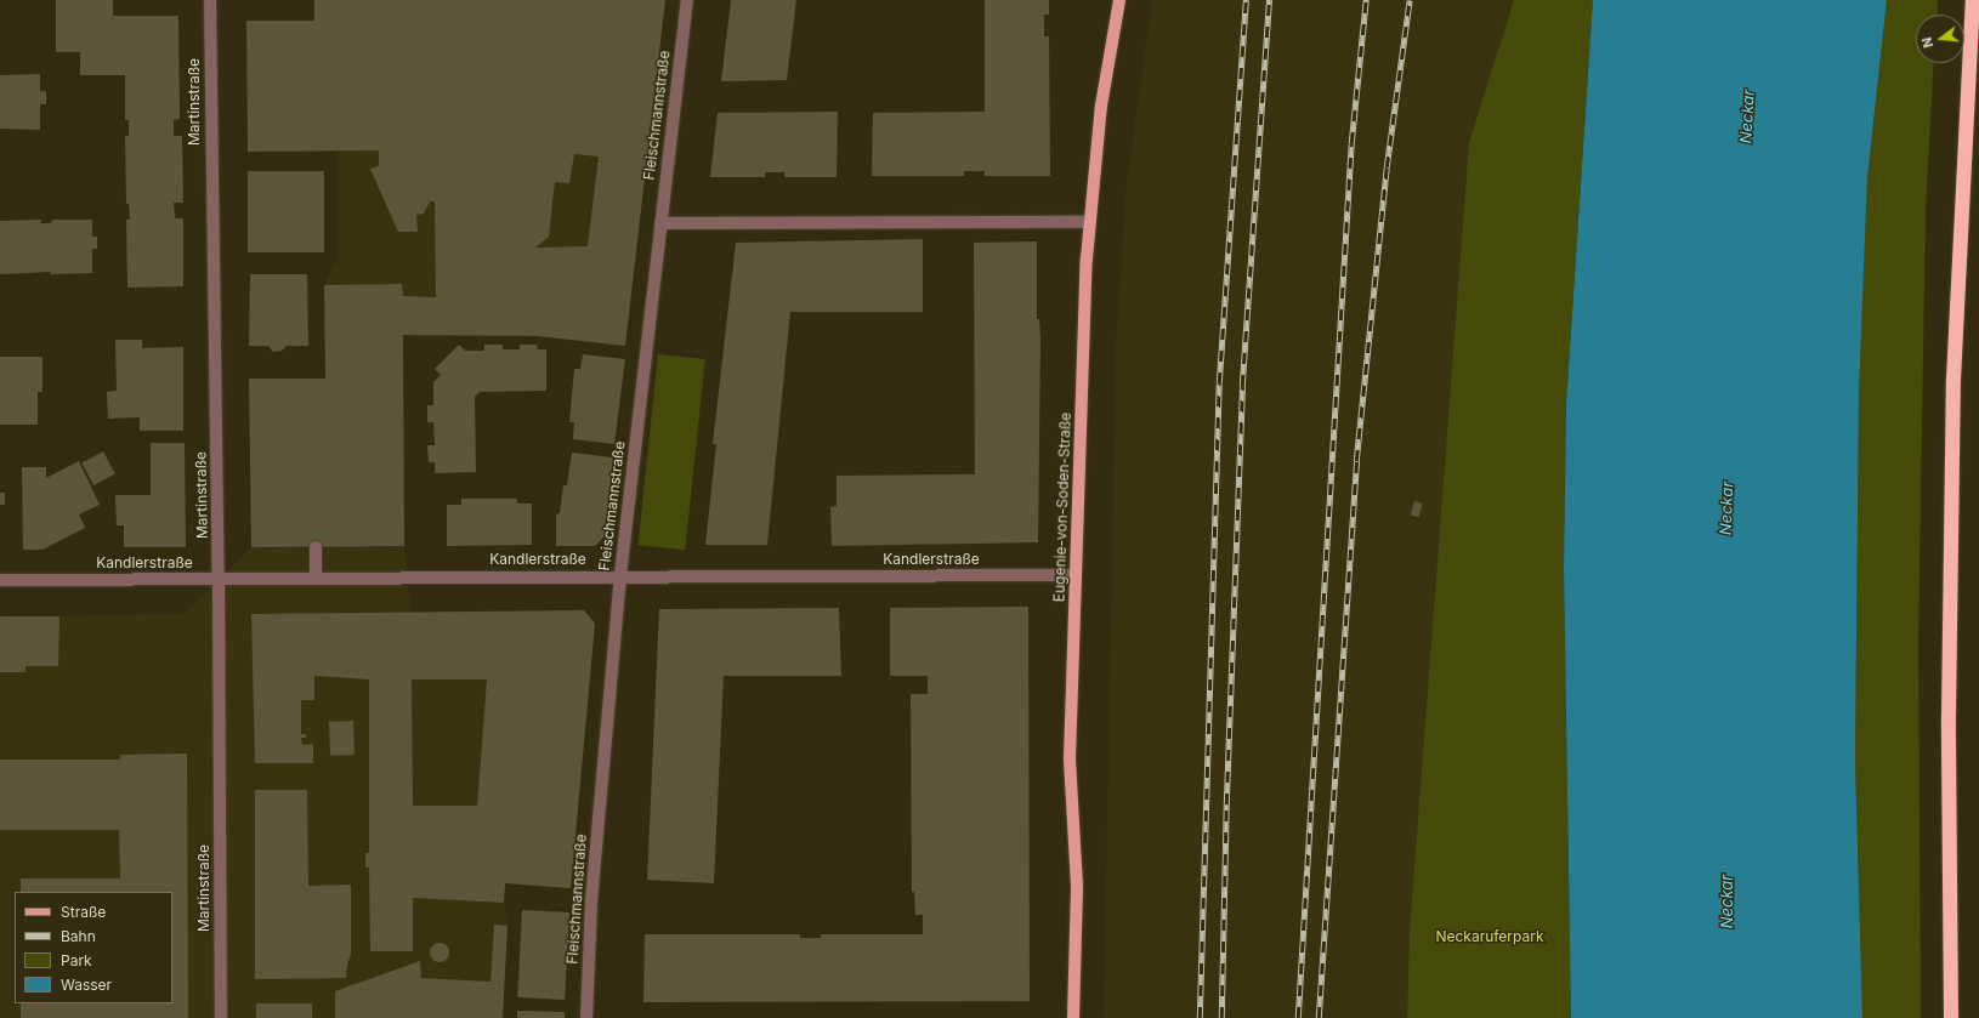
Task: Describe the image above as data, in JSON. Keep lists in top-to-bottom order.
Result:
{
  "streets": {
    "main road": ["Eugenie-von-Soden-Straße"],
    "street": ["Martinstraße", "Fleischmannstraße", "Kandlerstraße"]
  },
  "crossings": [
    ["Martinstraße", "Kandlerstraße"],
    ["Fleischmannstraße", "Kandlerstraße"],
    ["Eugenie-von-Soden-Straße", "Kandlerstraße"]
  ],
  "water": ["Neckar"],
  "parks": ["Neckaruferpark"],
  "legend": [
    "Straße",
    "Bahn",
    "Park",
    "Wasser"
  ],
  "north": "left"
}
